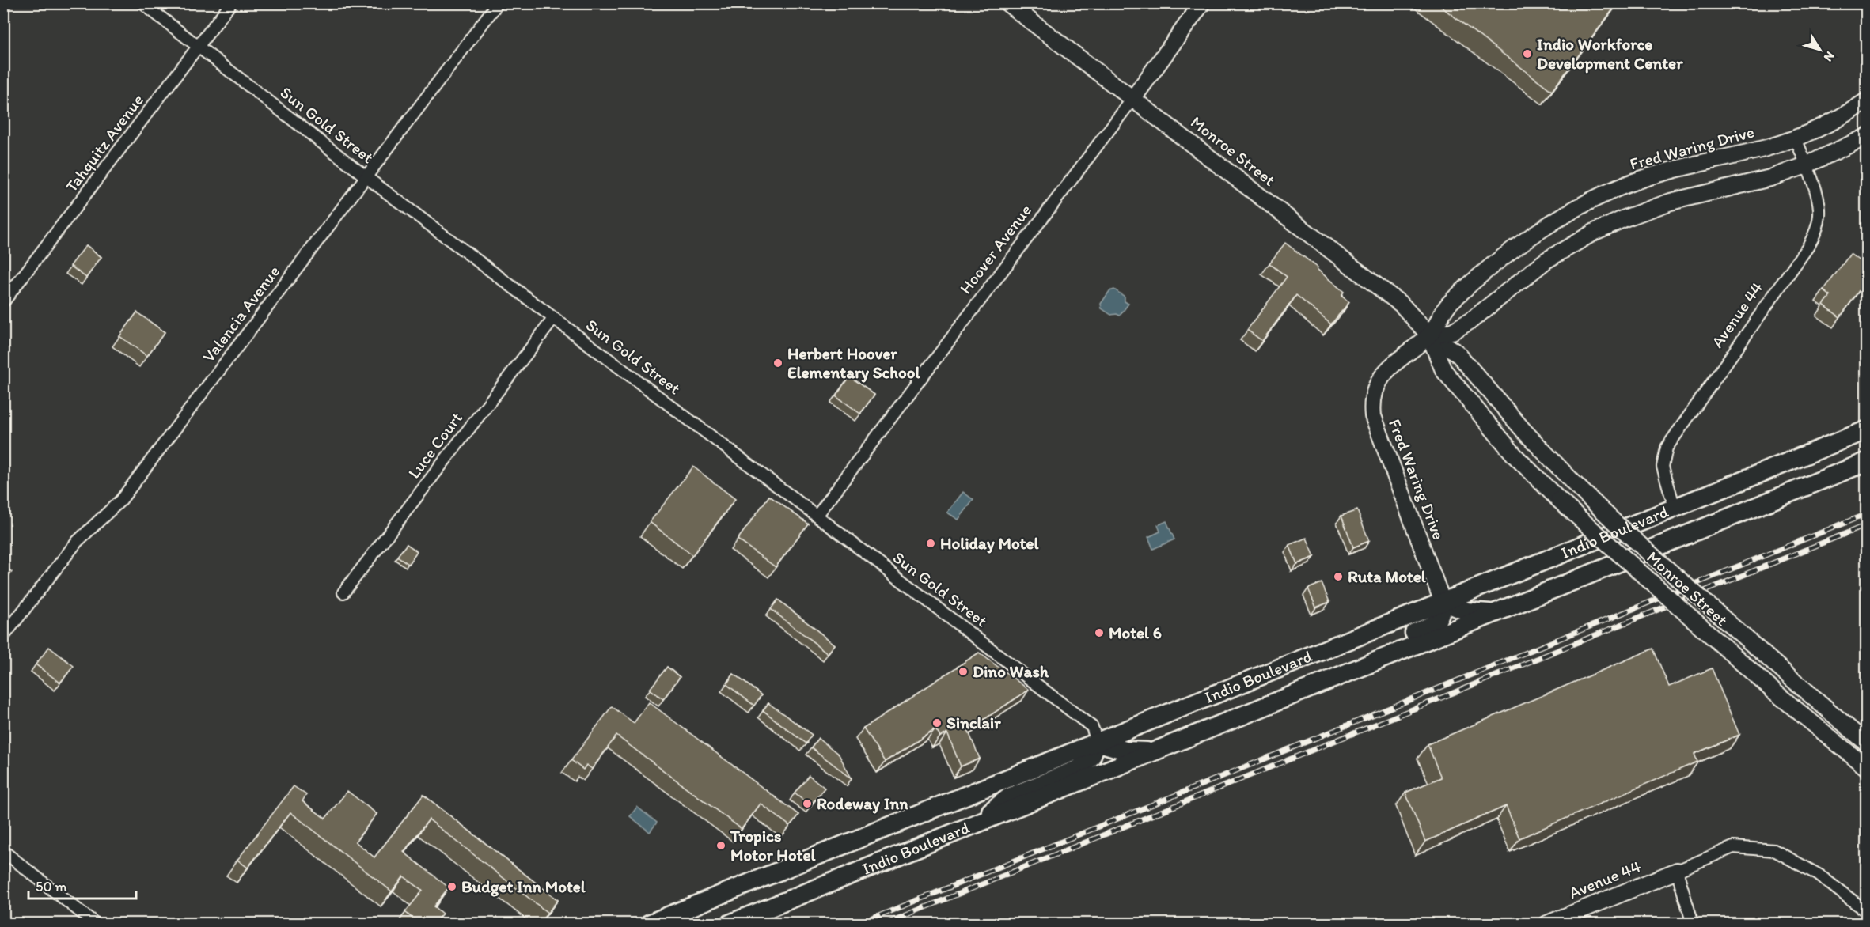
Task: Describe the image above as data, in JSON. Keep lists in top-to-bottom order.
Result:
{
  "streets": {
    "main road": [
      "Fred Waring Drive",
      "Monroe Street",
      "Hoover Avenue",
      "Avenue 44",
      "Indio Boulevard"
    ],
    "street": [
      "Sun Gold Street",
      "Tahquitz Avenue",
      "Valencia Avenue",
      "Luce Court"
    ]
  },
  "crossings": [
    ["Sun Gold Street", "Tahquitz Avenue"],
    ["Sun Gold Street", "Hoover Avenue"],
    ["Sun Gold Street", "Valencia Avenue"],
    ["Sun Gold Street", "Luce Court"],
    ["Sun Gold Street", "Indio Boulevard"],
    ["Fred Waring Drive", "Monroe Street"],
    ["Fred Waring Drive", "Avenue 44"],
    ["Fred Waring Drive", "Indio Boulevard"],
    ["Monroe Street", "Hoover Avenue"],
    ["Avenue 44", "Indio Boulevard"]
  ],
  "places": [
    "Indio Workforce Development Center",
    "Herbert Hoover Elementary School",
    "Holiday Motel",
    "Ruta Motel",
    "Motel 6",
    "Dino Wash",
    "Sinclair",
    "Rodeway Inn",
    "Tropics Motor Hotel",
    "Budget Inn Motel"
  ],
  "scale_bar": "50 m",
  "north": "bottom right"
}
